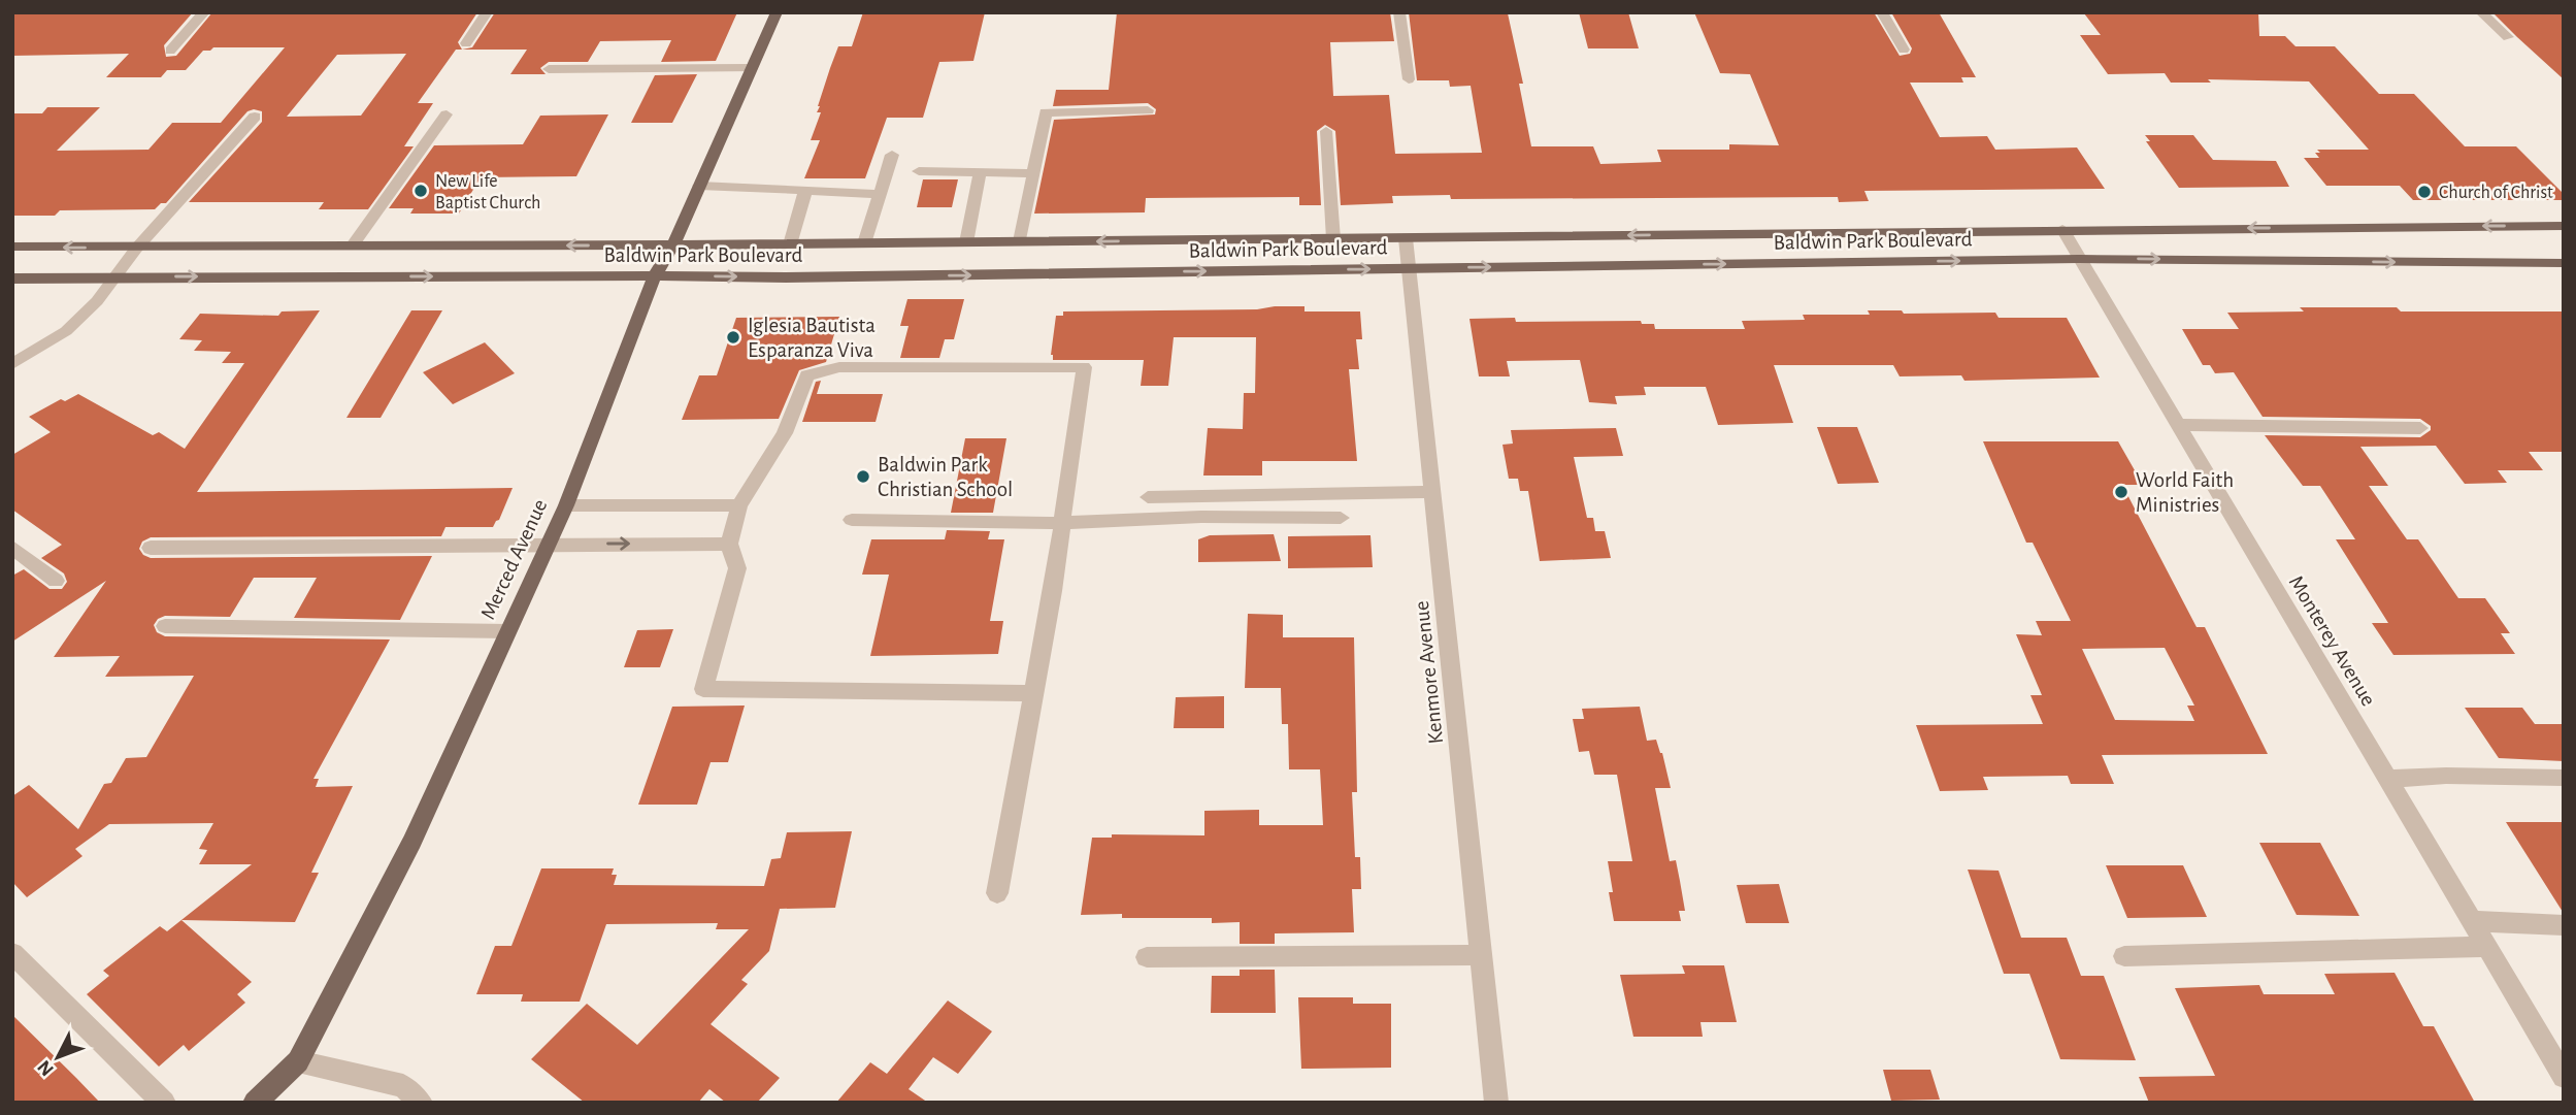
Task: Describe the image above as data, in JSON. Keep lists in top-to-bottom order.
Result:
{
  "streets": {
    "main road": ["Baldwin Park Boulevard", "Merced Avenue"],
    "street": ["Monterey Avenue", "Kenmore Avenue"]
  },
  "crossings": [
    ["Baldwin Park Boulevard", "Merced Avenue"],
    ["Baldwin Park Boulevard", "Monterey Avenue"],
    ["Baldwin Park Boulevard", "Kenmore Avenue"]
  ],
  "places": [
    "New Life Baptist Church",
    "Church of Christ",
    "Iglesia Bautista Esparanza Viva",
    "Baldwin Park Christian School",
    "World Faith Ministries"
  ],
  "north": "bottom left"
}
